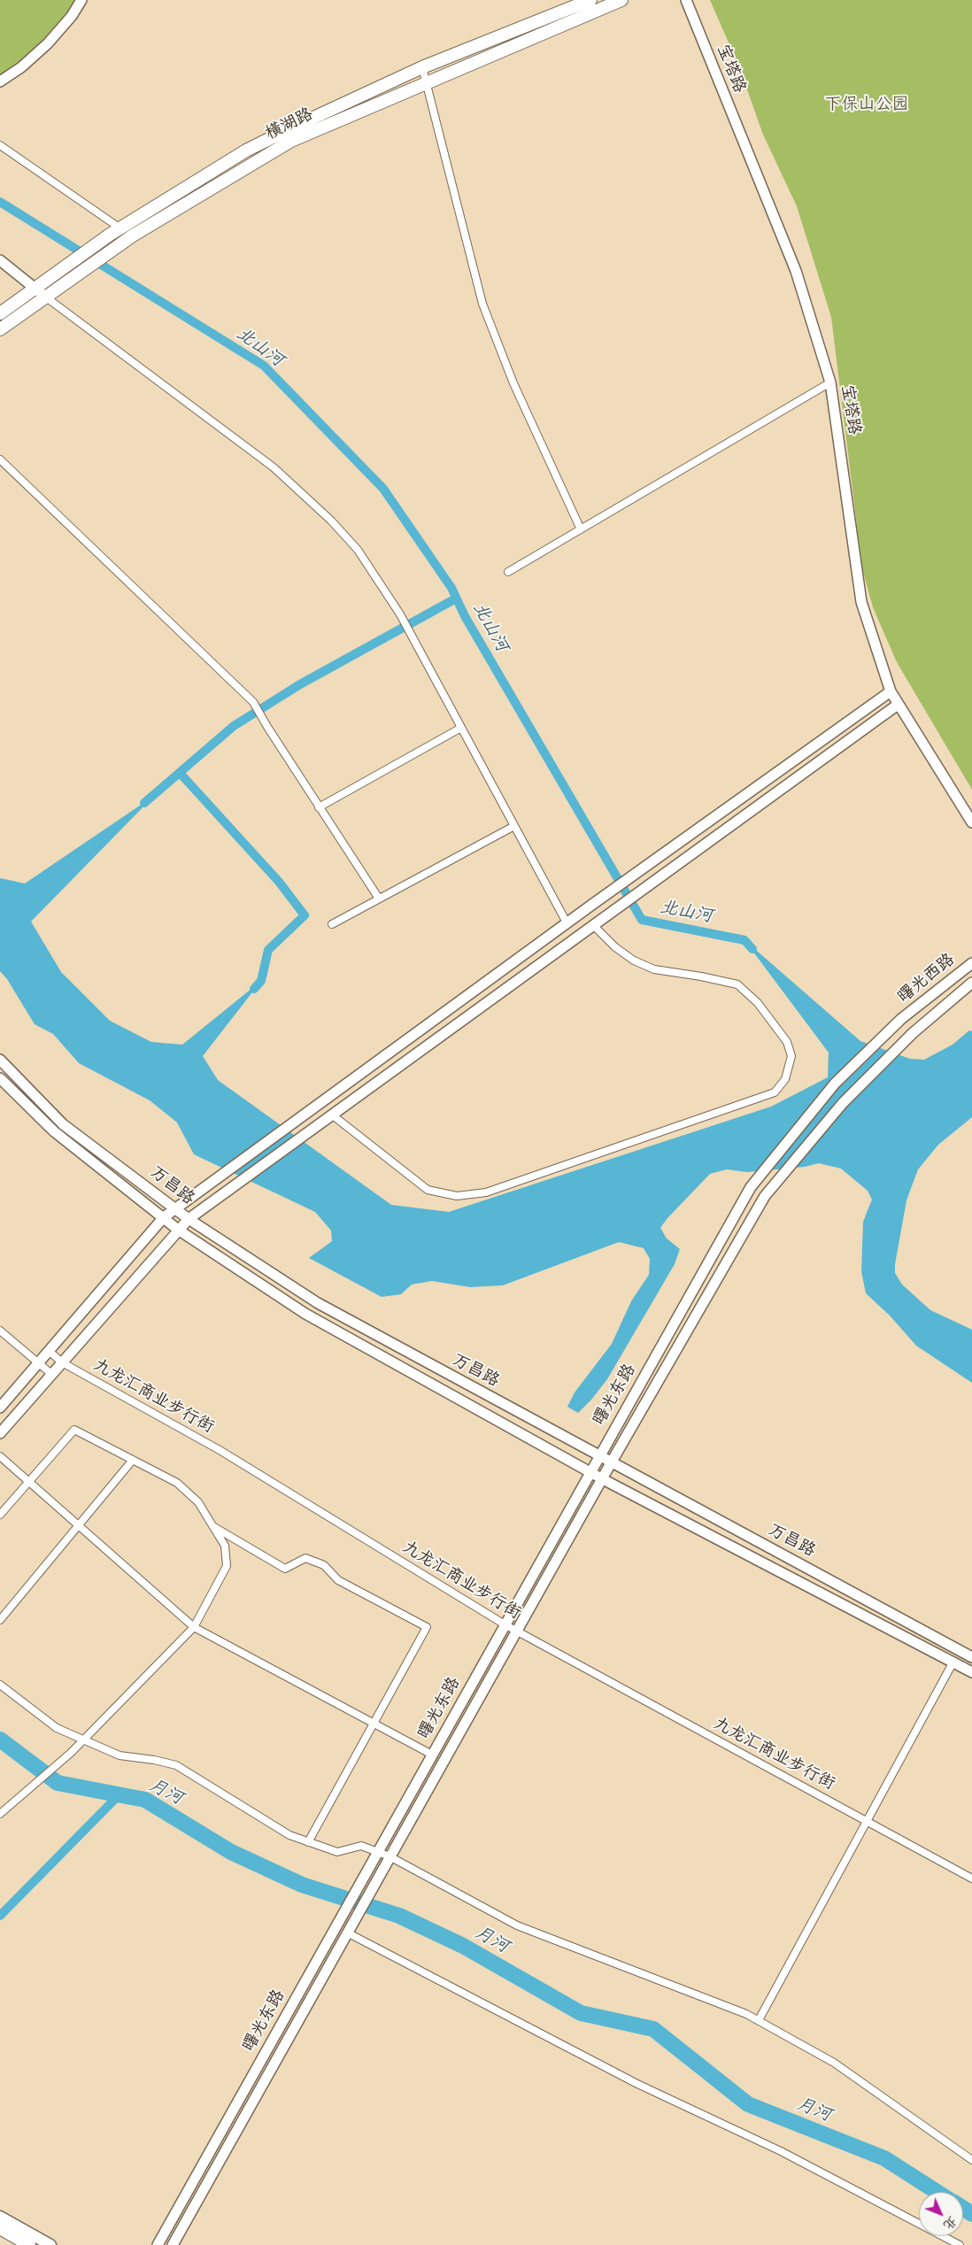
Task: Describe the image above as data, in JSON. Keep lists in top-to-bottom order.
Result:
{
  "streets": {
    "highway": ["横湖路"],
    "main road": [
      "宝塔路",
      "曙光西路",
      "万昌路",
      "曙光东路"
    ],
    "street": ["九龙汇商业步行街"]
  },
  "crossings": [
    ["曙光西路", "曙光东路"],
    ["万昌路", "曙光东路"],
    ["曙光东路", "九龙汇商业步行街"]
  ],
  "water": ["北山河", "月河"],
  "parks": ["下保山公园"],
  "north": "bottom right"
}
